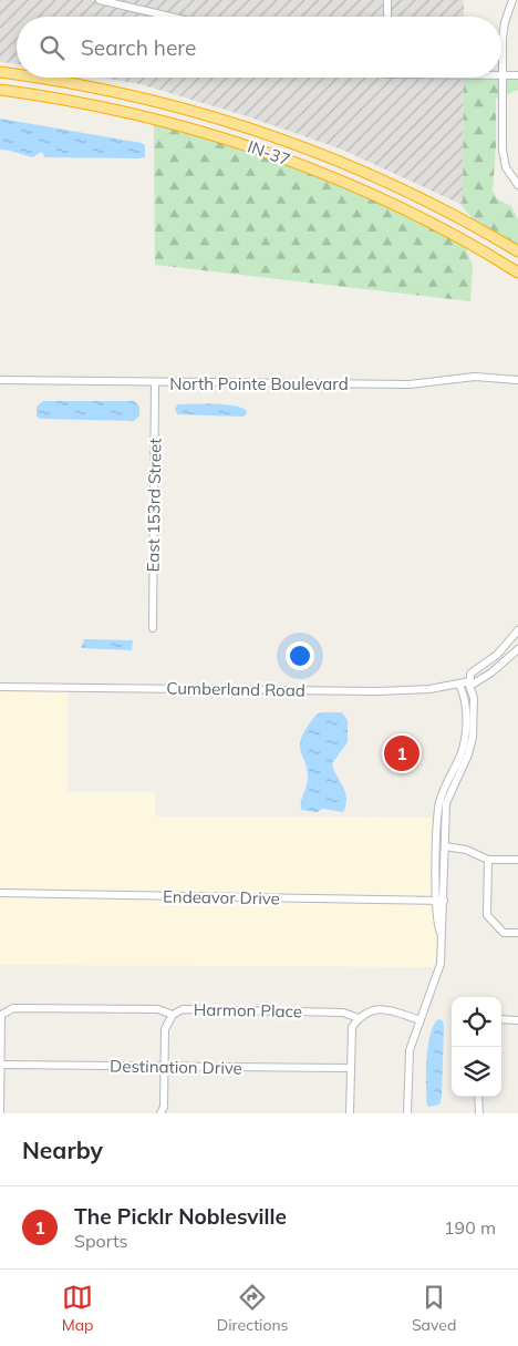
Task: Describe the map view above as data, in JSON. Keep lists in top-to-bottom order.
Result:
{
  "streets": {
    "highway": ["IN-37"],
    "street": [
      "North Pointe Boulevard",
      "East 153rd Street",
      "Cumberland Road",
      "Endeavor Drive",
      "Harmon Place",
      "Destination Drive"
    ]
  },
  "crossings": [
    ["North Pointe Boulevard", "East 153rd Street"],
    ["Harmon Place", "Destination Drive"]
  ],
  "page": {
    "search": "Search here",
    "pins": "1",
    "heading": "Nearby",
    "list": [
      {
        "mark": "1",
        "name": "The Picklr Noblesville",
        "note": "Sports",
        "value": "190 m"
      }
    ],
    "nav": ["Map", "Directions", "Saved"]
  }
}
